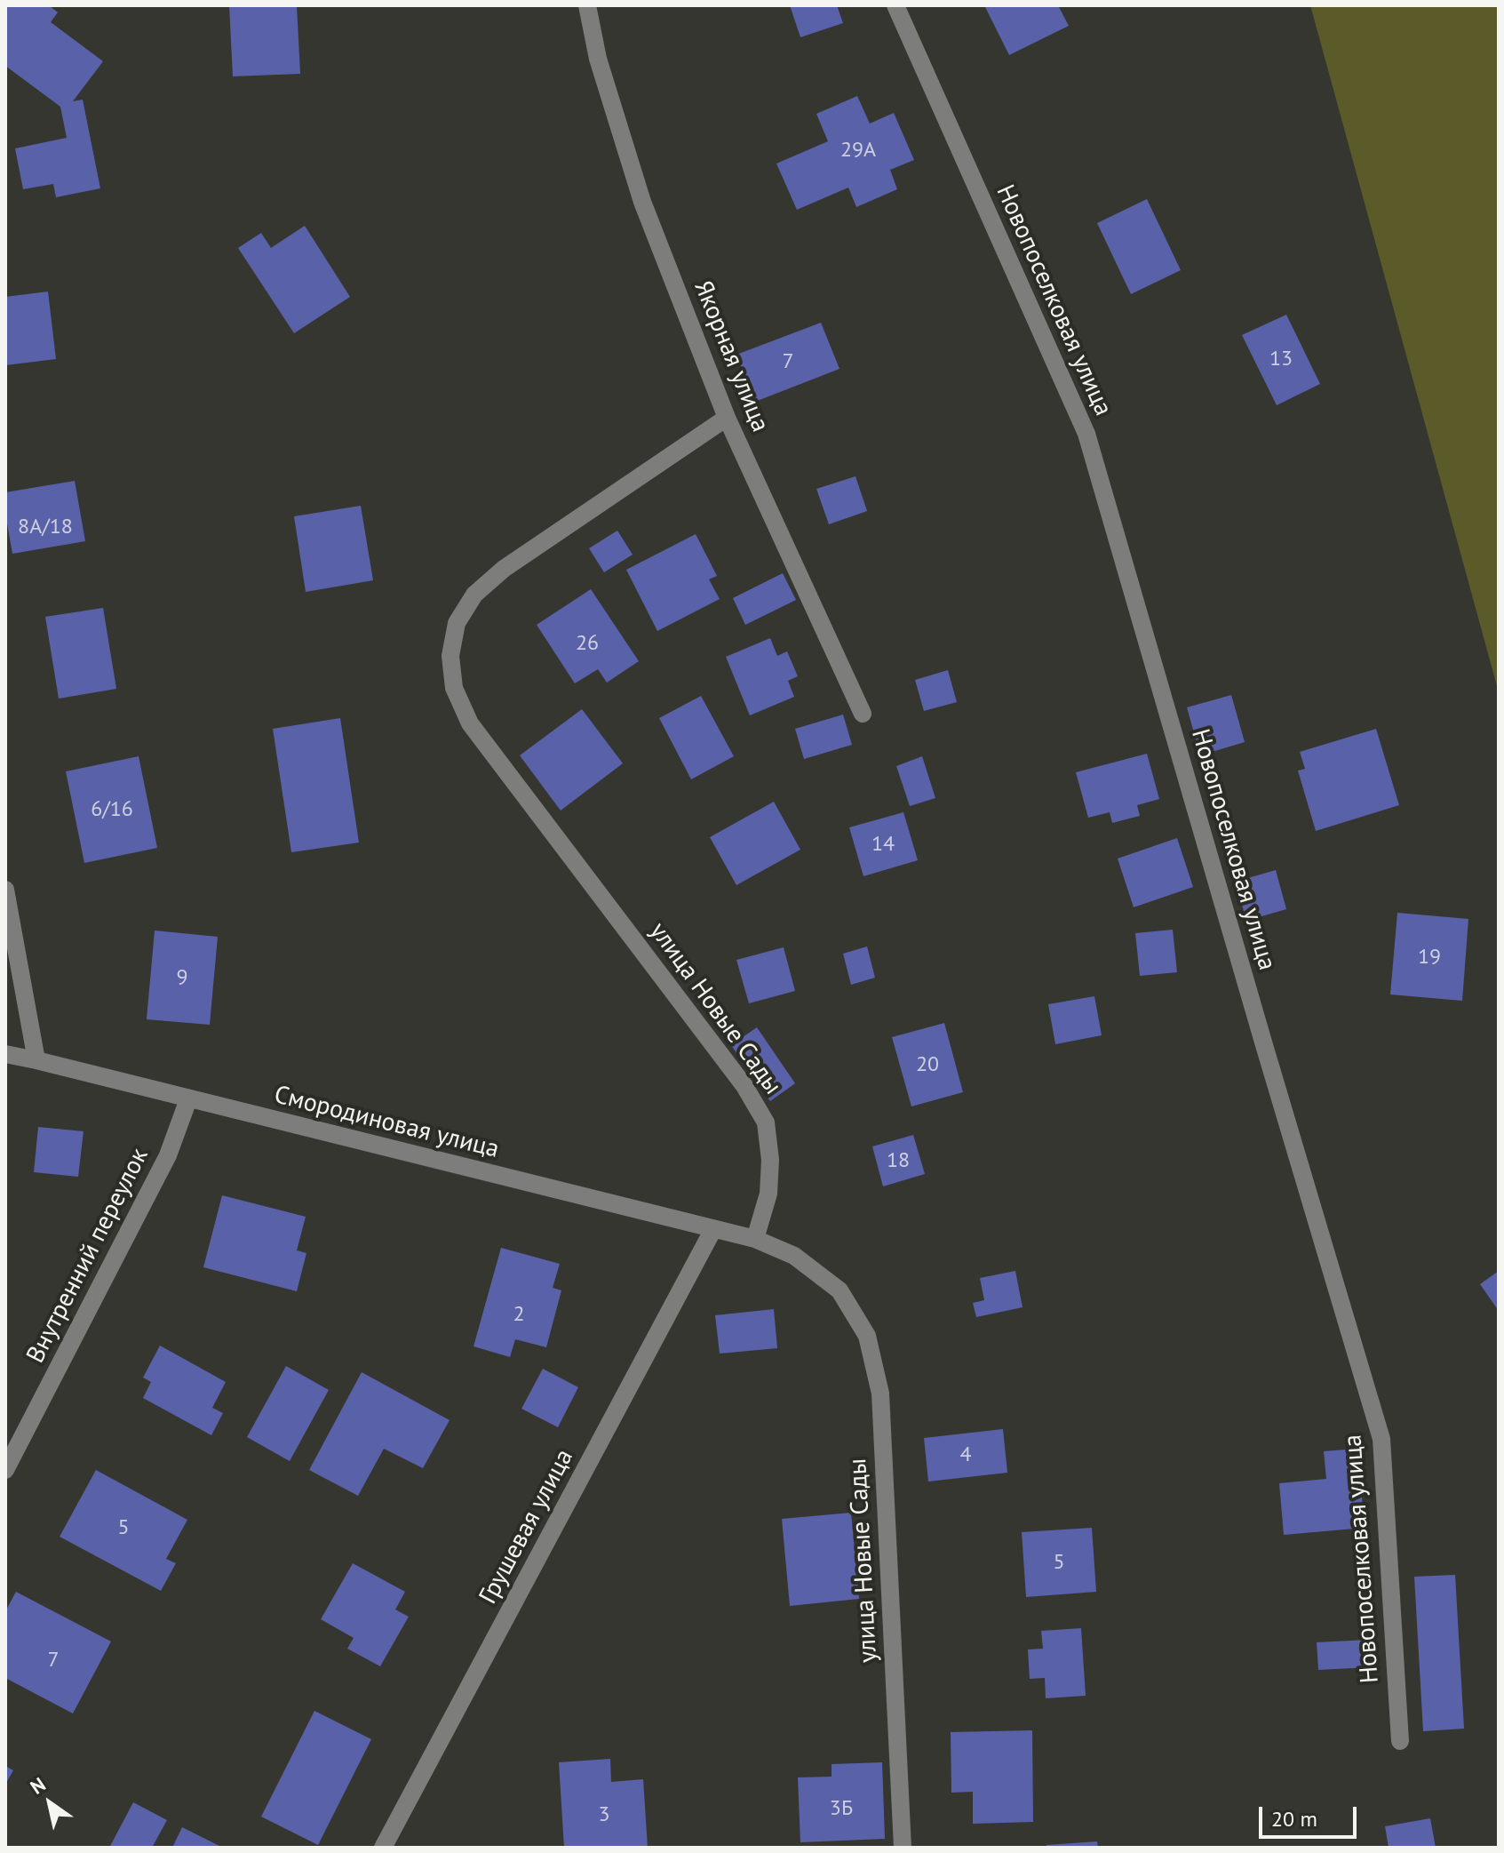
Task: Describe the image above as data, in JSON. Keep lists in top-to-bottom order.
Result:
{
  "streets": {
    "street": [
      "Новопоселковая улица",
      "Якорная улица",
      "улица Новые Сады",
      "Смородиновая улица",
      "Внутренний переулок",
      "Грушевая улица"
    ]
  },
  "crossings": [
    ["Якорная улица", "улица Новые Сады"],
    ["улица Новые Сады", "Смородиновая улица"],
    ["Смородиновая улица", "Внутренний переулок"],
    ["Смородиновая улица", "Грушевая улица"]
  ],
  "house_numbers": [
    "29А",
    "13",
    "7",
    "8А/18",
    "26",
    "6/16",
    "14",
    "19",
    "9",
    "20",
    "18",
    "2",
    "4",
    "5",
    "5",
    "7",
    "3Б",
    "3"
  ],
  "scale_bar": "20 m",
  "north": "top left"
}
